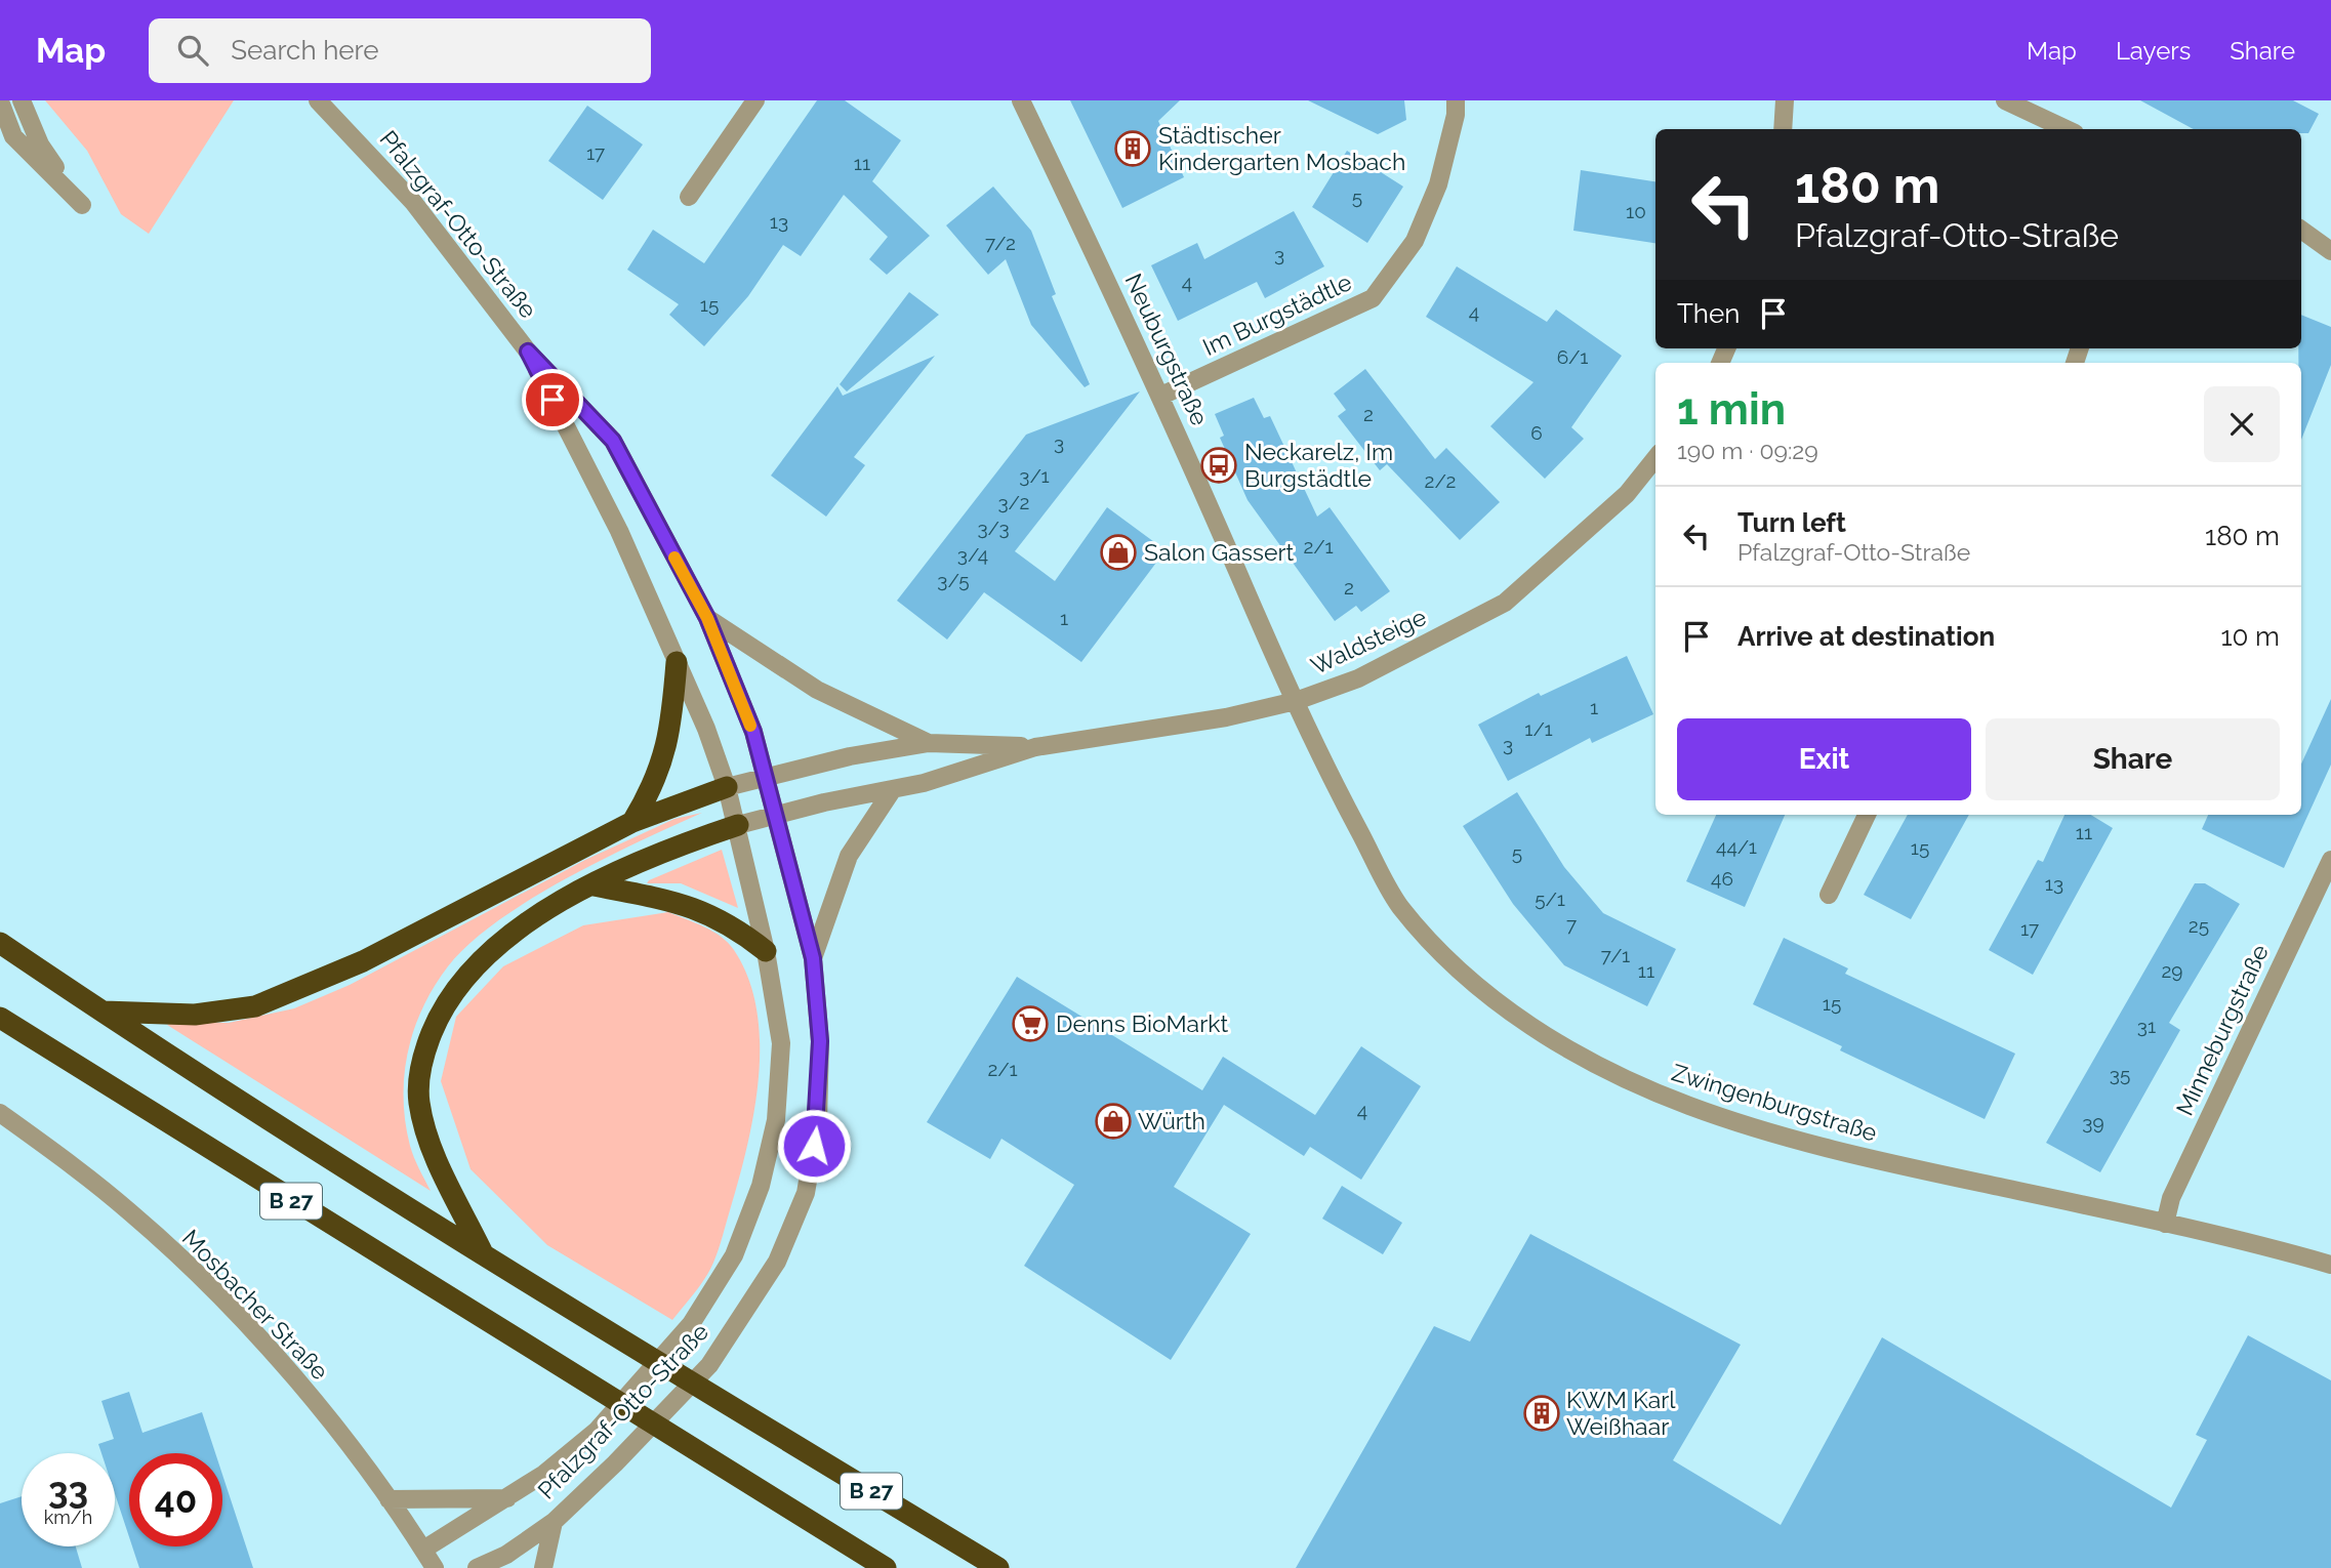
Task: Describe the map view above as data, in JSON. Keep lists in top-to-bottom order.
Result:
{
  "streets": {
    "highway": ["B 27"],
    "street": [
      "Pfalzgraf-Otto-Straße",
      "Im Burgstädtle",
      "Neuburgstraße",
      "Waldsteige",
      "Minneburgstraße",
      "Zwingenburgstraße",
      "Mosbacher Straße"
    ]
  },
  "crossings": [
    ["Pfalzgraf-Otto-Straße", "Waldsteige"],
    ["Pfalzgraf-Otto-Straße", "Mosbacher Straße"],
    ["Im Burgstädtle", "Neuburgstraße"],
    ["Neuburgstraße", "Waldsteige"],
    ["Neuburgstraße", "Zwingenburgstraße"],
    ["Waldsteige", "Zwingenburgstraße"],
    ["Minneburgstraße", "Zwingenburgstraße"]
  ],
  "places": {
    "building": ["Städtischer Kindergarten Mosbach", "KWM Karl Weißhaar"],
    "bus stop": ["Neckarelz, Im Burgstädtle"],
    "shop": ["Salon Gassert", "Würth"],
    "supermarket": ["Denns BioMarkt"]
  },
  "house_numbers": [
    "17",
    "11",
    "5",
    "10",
    "13",
    "7/2",
    "3",
    "4",
    "15",
    "4",
    "6/1",
    "2",
    "6",
    "3",
    "3/1",
    "2/2",
    "3/2",
    "3/3",
    "2/1",
    "3/4",
    "3/5",
    "2",
    "1",
    "1",
    "1/1",
    "3",
    "11",
    "44/1",
    "15",
    "5",
    "46",
    "13",
    "5/1",
    "7",
    "25",
    "17",
    "7/1",
    "11",
    "29",
    "15",
    "31",
    "2/1",
    "35",
    "4",
    "39"
  ],
  "page": {
    "header": "Map",
    "search": "Search here",
    "nav": ["Map", "Layers", "Share"],
    "turn": ["180 m", "Pfalzgraf-Otto-Straße"],
    "then": "Then",
    "heading": ["1 min", "190 m · 09:29"],
    "list": [
      {
        "name": "Turn left",
        "note": "Pfalzgraf-Otto-Straße",
        "value": "180 m"
      },
      {
        "name": "Arrive at destination",
        "value": "10 m"
      }
    ],
    "buttons": ["Exit", "Share"],
    "speed": "33 km/h",
    "limit": "40"
  }
}
